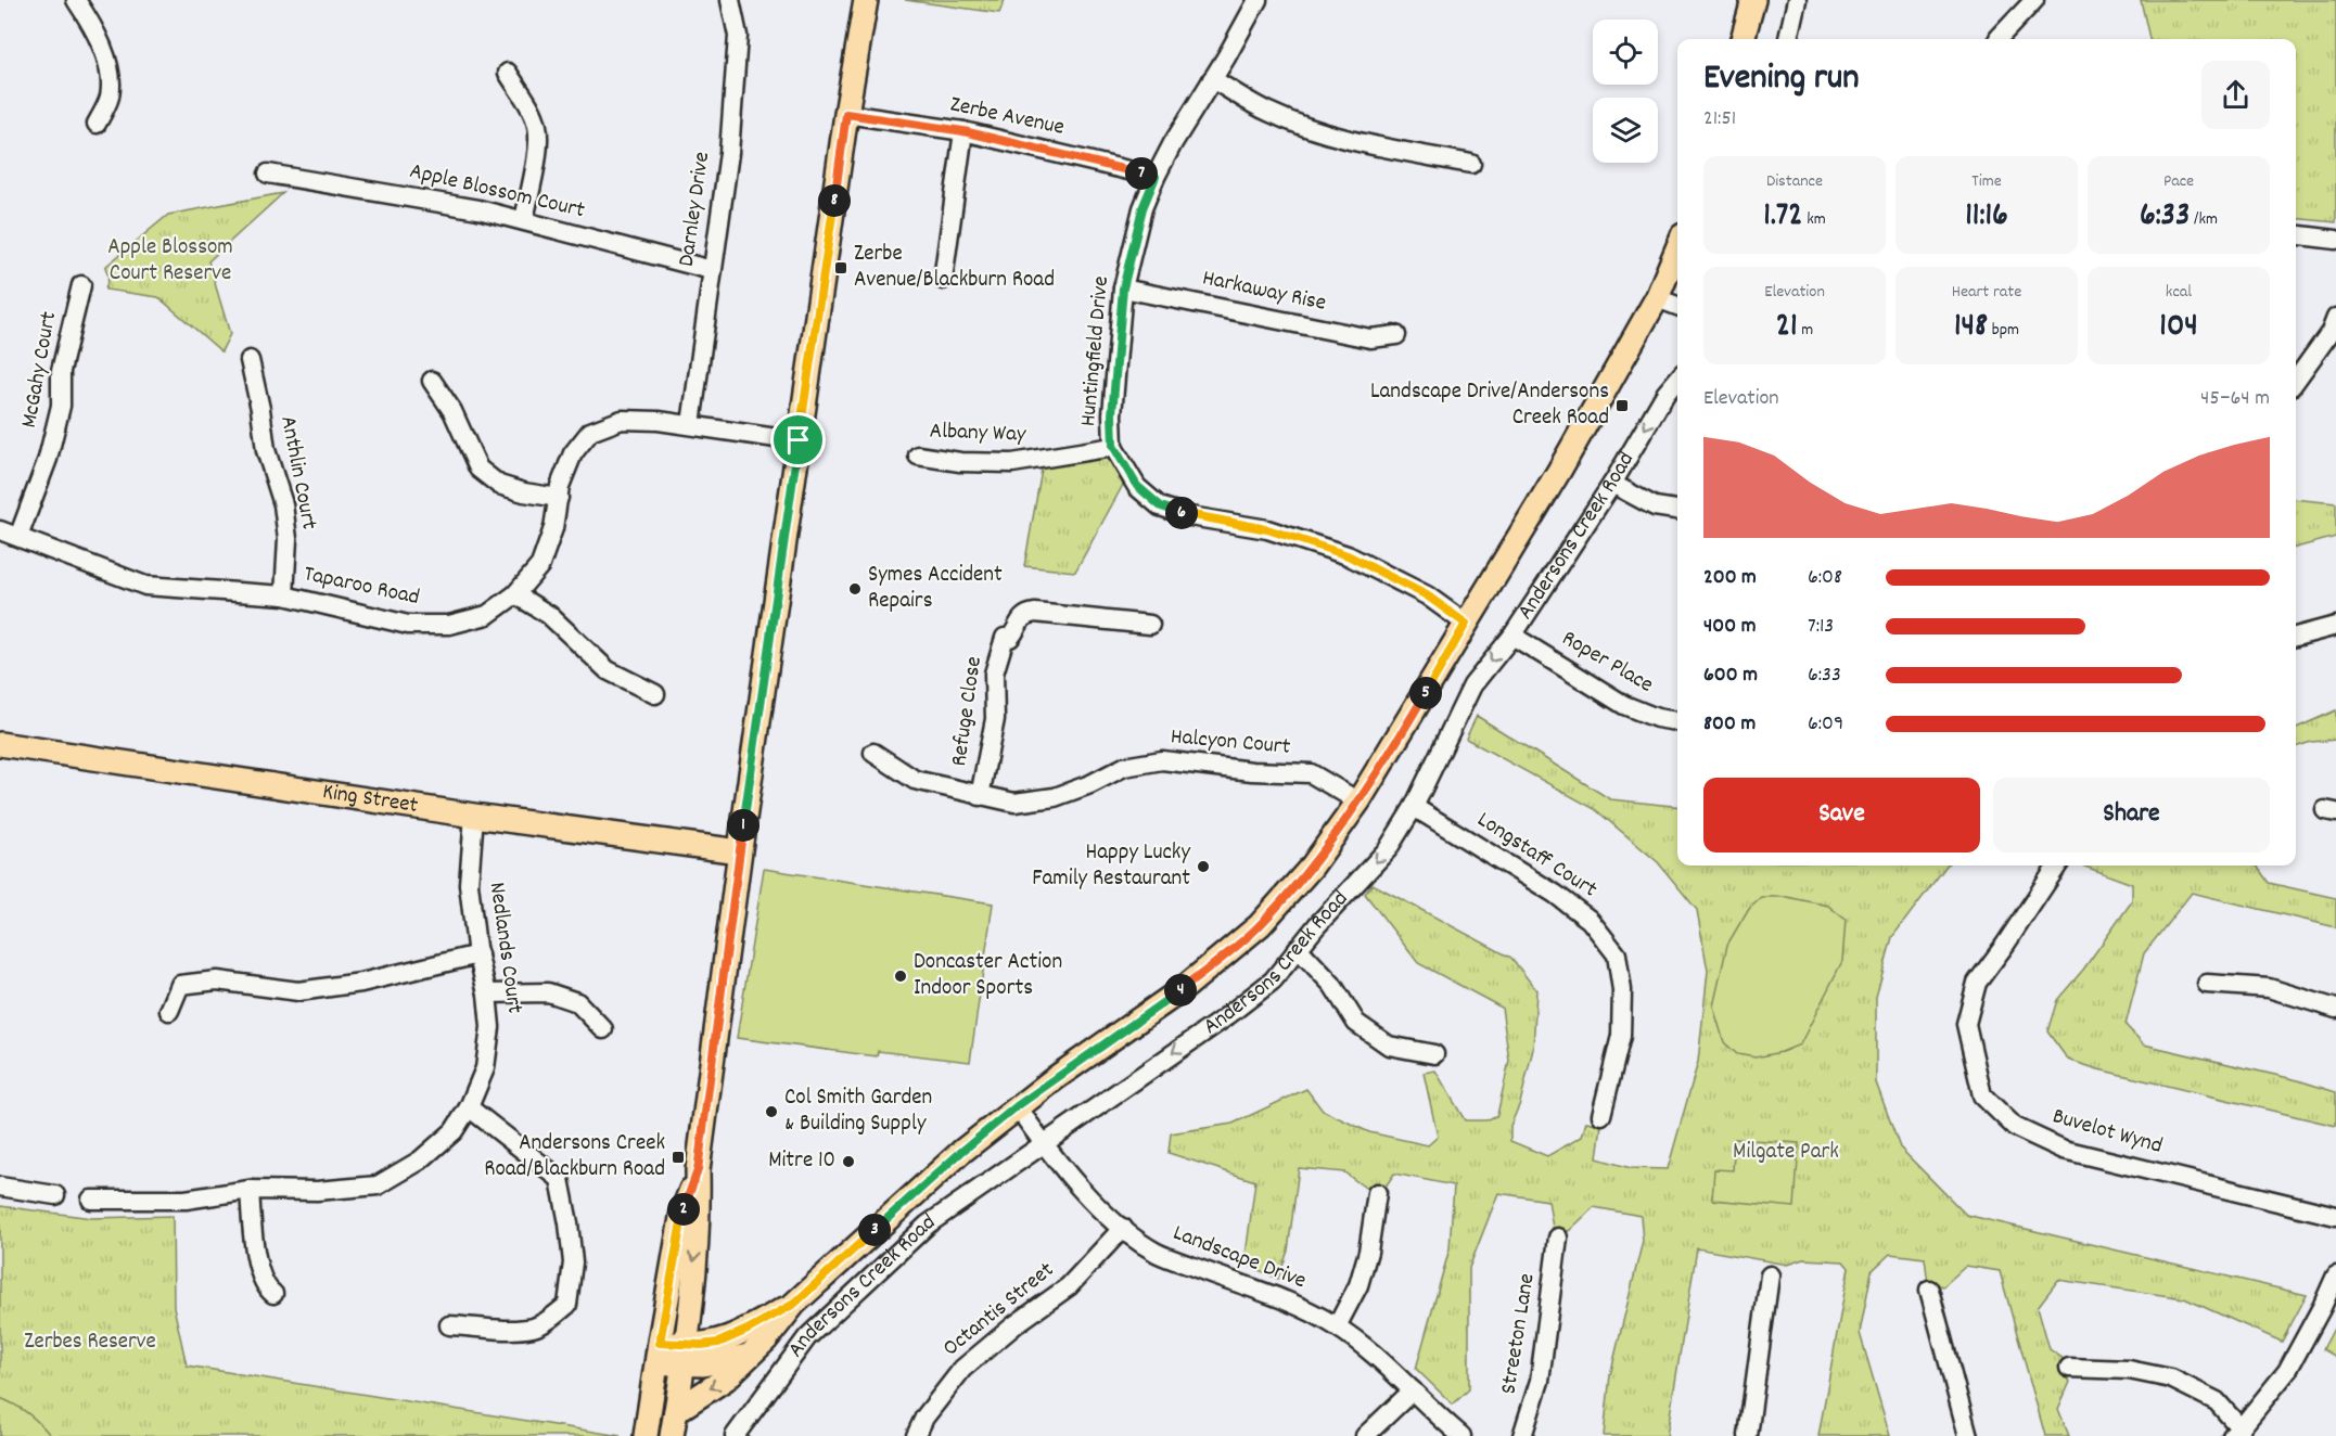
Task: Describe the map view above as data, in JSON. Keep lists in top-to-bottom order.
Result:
{
  "streets": {
    "main road": ["Andersons Creek Road", "King Street"],
    "street": [
      "Zerbe Avenue",
      "Apple Blossom Court",
      "Darnley Drive",
      "Harkaway Rise",
      "Huntingfield Drive",
      "McGahy Court",
      "Albany Way",
      "Anthlin Court",
      "Taparoo Road",
      "Roper Place",
      "Refuge Close",
      "Halcyon Court",
      "Longstaff Court",
      "Nedlands Court",
      "Buvelot Wynd",
      "Landscape Drive",
      "Octantis Street",
      "Streeton Lane"
    ]
  },
  "crossings": [
    ["Zerbe Avenue", "Huntingfield Drive"],
    ["Apple Blossom Court", "Darnley Drive"],
    ["Darnley Drive", "Taparoo Road"],
    ["Harkaway Rise", "Huntingfield Drive"],
    ["Huntingfield Drive", "Albany Way"],
    ["Huntingfield Drive", "Andersons Creek Road"],
    ["McGahy Court", "Taparoo Road"],
    ["Anthlin Court", "Taparoo Road"],
    ["Andersons Creek Road", "Roper Place"],
    ["Andersons Creek Road", "Halcyon Court"],
    ["Andersons Creek Road", "Longstaff Court"],
    ["Andersons Creek Road", "Landscape Drive"],
    ["Refuge Close", "Halcyon Court"],
    ["King Street", "Nedlands Court"],
    ["Landscape Drive", "Octantis Street"]
  ],
  "parks": ["Apple Blossom Court Reserve", "Milgate Park", "Zerbes Reserve"],
  "places": {
    "transit": ["Zerbe Avenue/Blackburn Road", "Landscape Drive/Andersons Creek Road", "Andersons Creek Road/Blackburn Road"],
    "other": [
      "Symes Accident Repairs",
      "Happy Lucky Family Restaurant",
      "Doncaster Action Indoor Sports",
      "Col Smith Garden & Building Supply",
      "Mitre 10"
    ]
  },
  "page": {
    "heading": ["Evening run", "21:51"],
    "stats": [
      ["Distance", "1.72 km"],
      ["Time", "11:16"],
      ["Pace", "6:33 /km"],
      ["Elevation", "21 m"],
      ["Heart rate", "148 bpm"],
      ["kcal", "104"]
    ],
    "pins": [
      "7",
      "8",
      "6",
      "5",
      "1",
      "4",
      "2",
      "3"
    ],
    "chart": ["Elevation", "45–64 m"],
    "list": [
      {
        "name": "200 m",
        "note": "6:08"
      },
      {
        "name": "400 m",
        "note": "7:13"
      },
      {
        "name": "600 m",
        "note": "6:33"
      },
      {
        "name": "800 m",
        "note": "6:09"
      }
    ],
    "buttons": ["Save", "Share"]
  }
}
